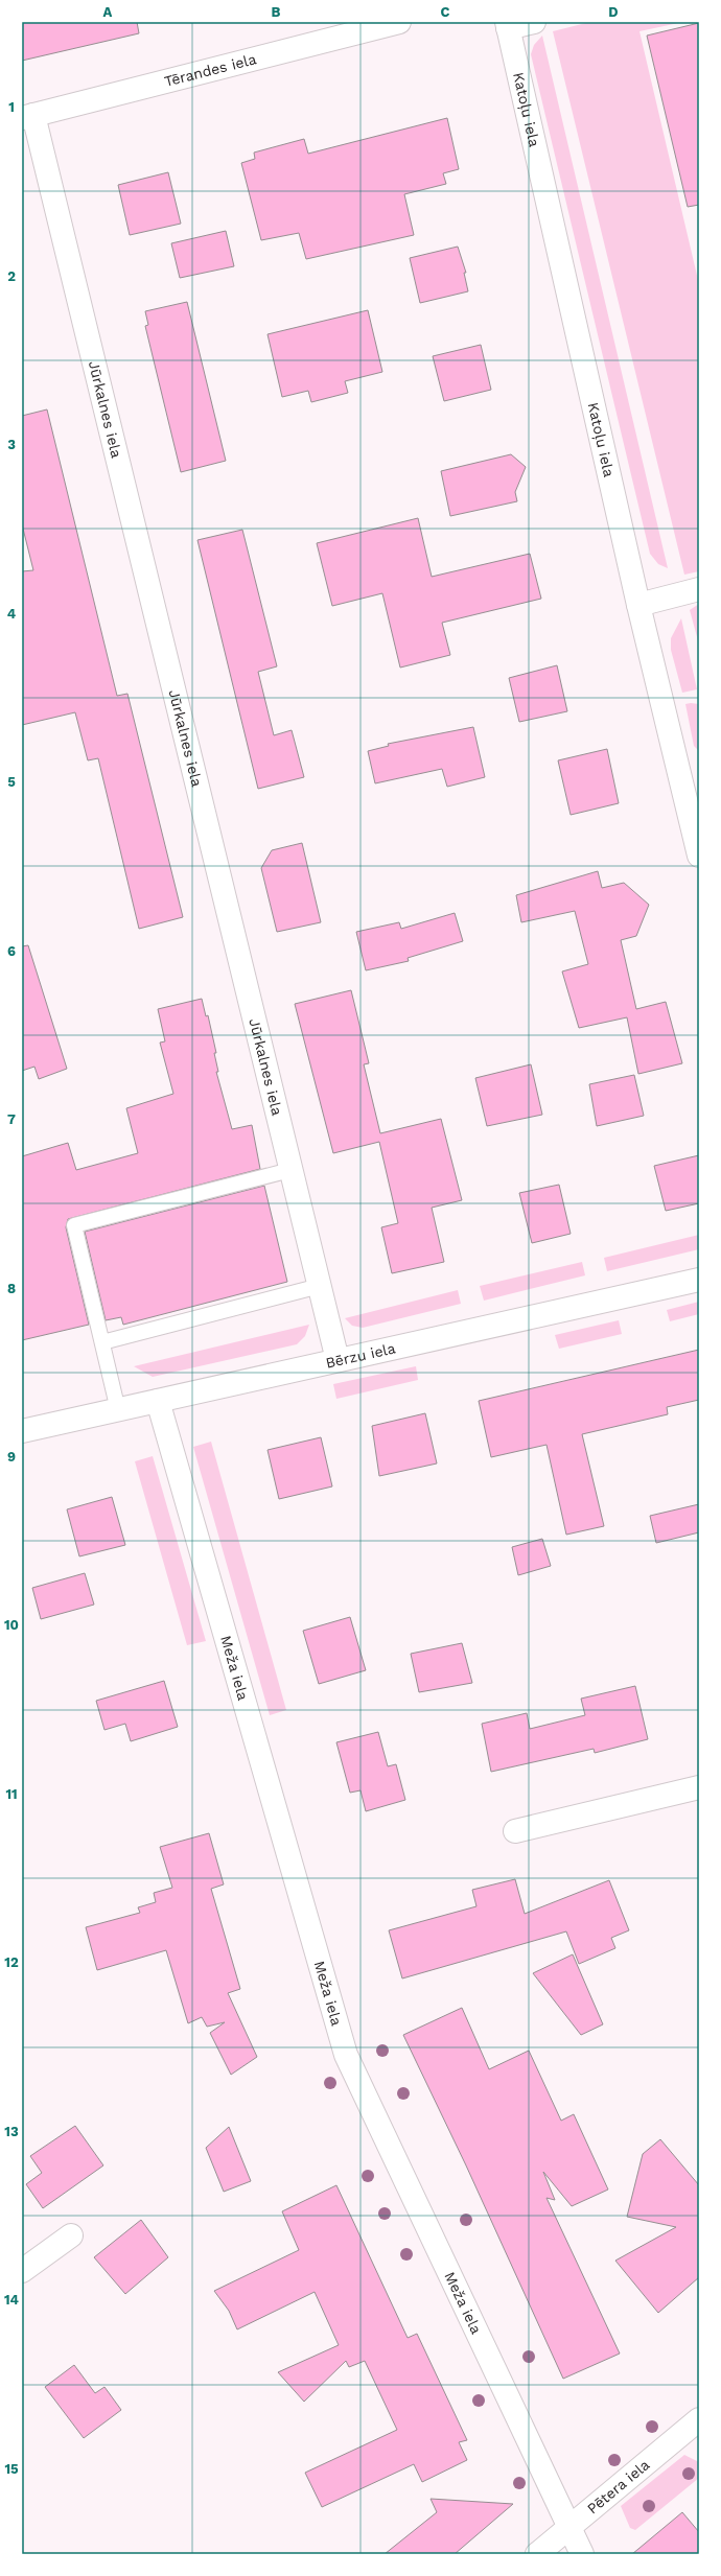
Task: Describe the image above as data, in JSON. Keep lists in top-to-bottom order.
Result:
{
  "streets": {
    "street": [
      "Tērandes iela",
      "Katoļu iela",
      "Jūrkalnes iela",
      "Bērzu iela",
      "Meža iela",
      "Pētera iela"
    ]
  },
  "crossings": [
    ["Tērandes iela", "Jūrkalnes iela"],
    ["Jūrkalnes iela", "Bērzu iela"],
    ["Bērzu iela", "Meža iela"],
    ["Meža iela", "Pētera iela"]
  ],
  "grid": {
    "columns": [
      "A",
      "B",
      "C",
      "D"
    ],
    "rows": [
      "1",
      "2",
      "3",
      "4",
      "5",
      "6",
      "7",
      "8",
      "9",
      "10",
      "11",
      "12",
      "13",
      "14",
      "15"
    ]
  }
}
